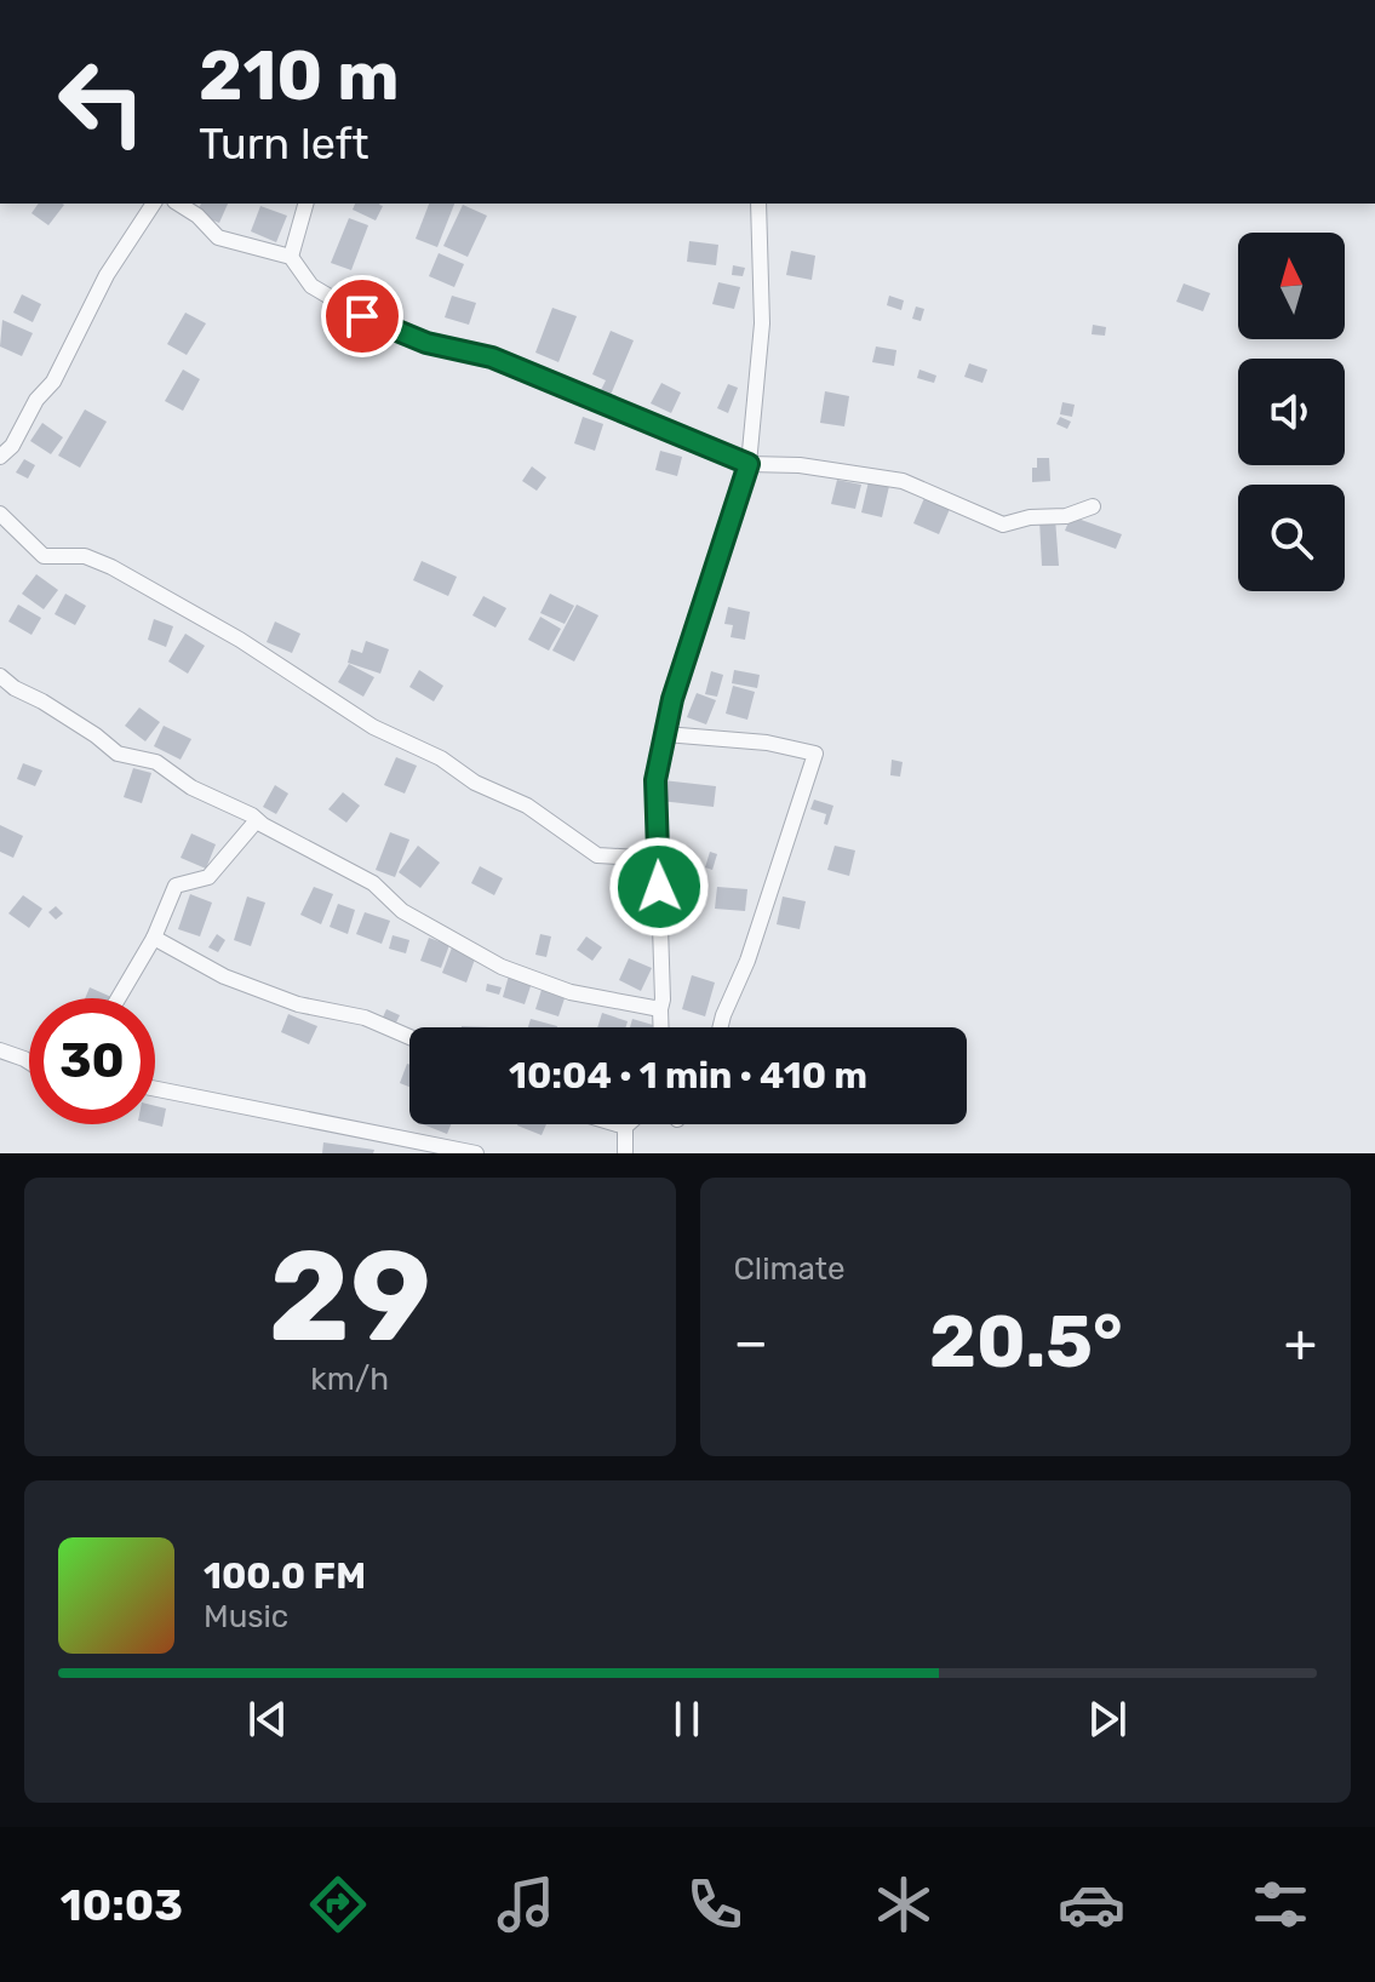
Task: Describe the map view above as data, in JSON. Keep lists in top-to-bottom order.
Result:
{
  "north": "top",
  "page": {
    "turn": ["210 m", "Turn left"],
    "limit": "30",
    "trip": "10:04 · 1 min · 410 m",
    "tile": [
      ["29", "km/h"],
      "Climate"
    ],
    "heat": ["−", "20.5°", "+"],
    "song": ["100.0 FM", "Music"],
    "tabs": "10:03"
  }
}
